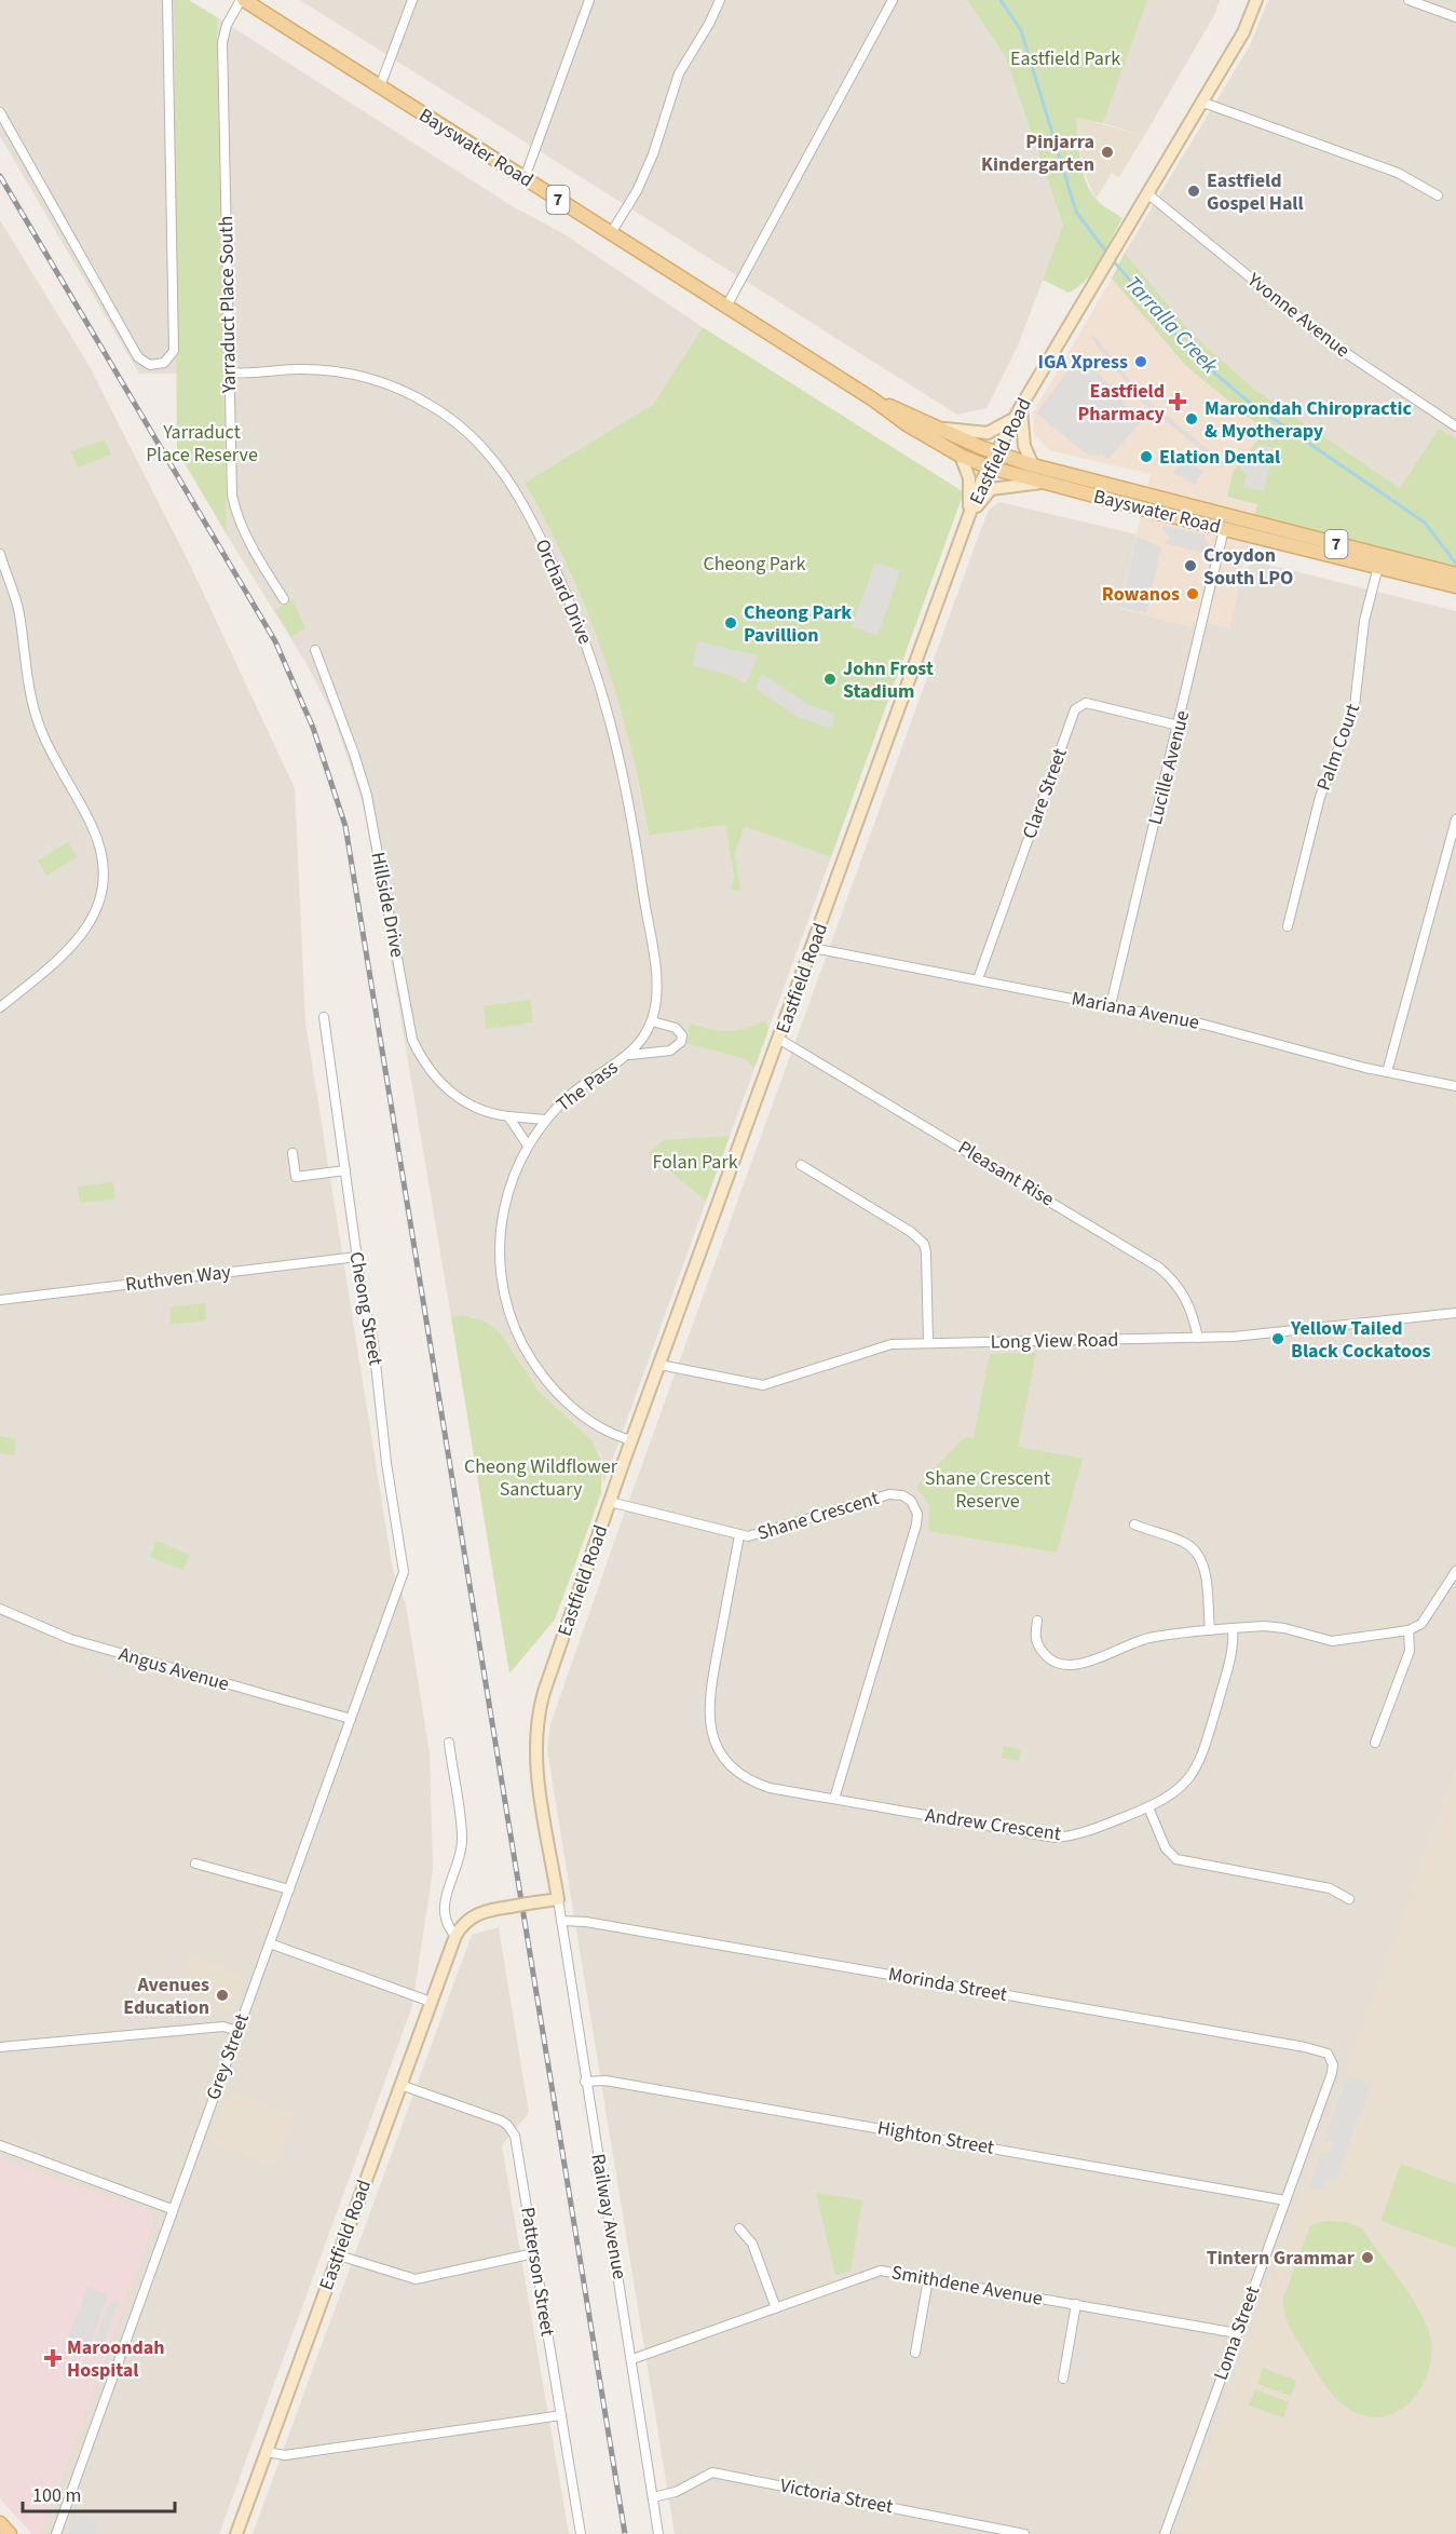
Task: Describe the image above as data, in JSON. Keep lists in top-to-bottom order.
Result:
{
  "streets": {
    "main road": ["Bayswater Road", "7", "Eastfield Road"],
    "street": [
      "Yarraduct Place South",
      "Yvonne Avenue",
      "Orchard Drive",
      "Palm Court",
      "Lucille Avenue",
      "Clare Street",
      "Hillside Drive",
      "Mariana Avenue",
      "The Pass",
      "Pleasant Rise",
      "Ruthven Way",
      "Cheong Street",
      "Long View Road",
      "Shane Crescent",
      "Angus Avenue",
      "Andrew Crescent",
      "Morinda Street",
      "Grey Street",
      "Highton Street",
      "Railway Avenue",
      "Patterson Street",
      "Smithdene Avenue",
      "Loma Street",
      "Victoria Street"
    ]
  },
  "crossings": [
    ["Bayswater Road", "Yarraduct Place South"],
    ["Bayswater Road", "Eastfield Road"],
    ["Bayswater Road", "Palm Court"],
    ["Bayswater Road", "Lucille Avenue"],
    ["Yarraduct Place South", "Orchard Drive"],
    ["Yvonne Avenue", "Eastfield Road"],
    ["Eastfield Road", "Mariana Avenue"],
    ["Eastfield Road", "The Pass"],
    ["Eastfield Road", "Pleasant Rise"],
    ["Eastfield Road", "Long View Road"],
    ["Eastfield Road", "Shane Crescent"],
    ["Eastfield Road", "Railway Avenue"],
    ["Eastfield Road", "Patterson Street"],
    ["Orchard Drive", "The Pass"],
    ["Lucille Avenue", "Clare Street"],
    ["Lucille Avenue", "Mariana Avenue"],
    ["Clare Street", "Mariana Avenue"],
    ["Hillside Drive", "The Pass"],
    ["Pleasant Rise", "Long View Road"],
    ["Ruthven Way", "Cheong Street"],
    ["Cheong Street", "Grey Street"],
    ["Shane Crescent", "Andrew Crescent"],
    ["Angus Avenue", "Grey Street"],
    ["Morinda Street", "Railway Avenue"],
    ["Morinda Street", "Loma Street"],
    ["Highton Street", "Railway Avenue"],
    ["Highton Street", "Loma Street"],
    ["Railway Avenue", "Smithdene Avenue"],
    ["Railway Avenue", "Victoria Street"],
    ["Smithdene Avenue", "Loma Street"]
  ],
  "water": ["Tarralla Creek"],
  "parks": [
    "Eastfield Park",
    "Yarraduct Place Reserve",
    "Cheong Park",
    "Folan Park",
    "Cheong Wildflower Sanctuary",
    "Shane Crescent Reserve"
  ],
  "places": {
    "other": [
      "Pinjarra Kindergarten",
      "Eastfield Gospel Hall",
      "IGA Xpress",
      "Maroondah Chiropractic & Myotherapy",
      "Elation Dental",
      "Croydon South LPO",
      "Rowanos",
      "Cheong Park Pavillion",
      "John Frost Stadium",
      "Yellow Tailed Black Cockatoos",
      "Avenues Education",
      "Tintern Grammar"
    ],
    "health": ["Eastfield Pharmacy", "Maroondah Hospital"]
  },
  "scale_bar": "100 m"
}
